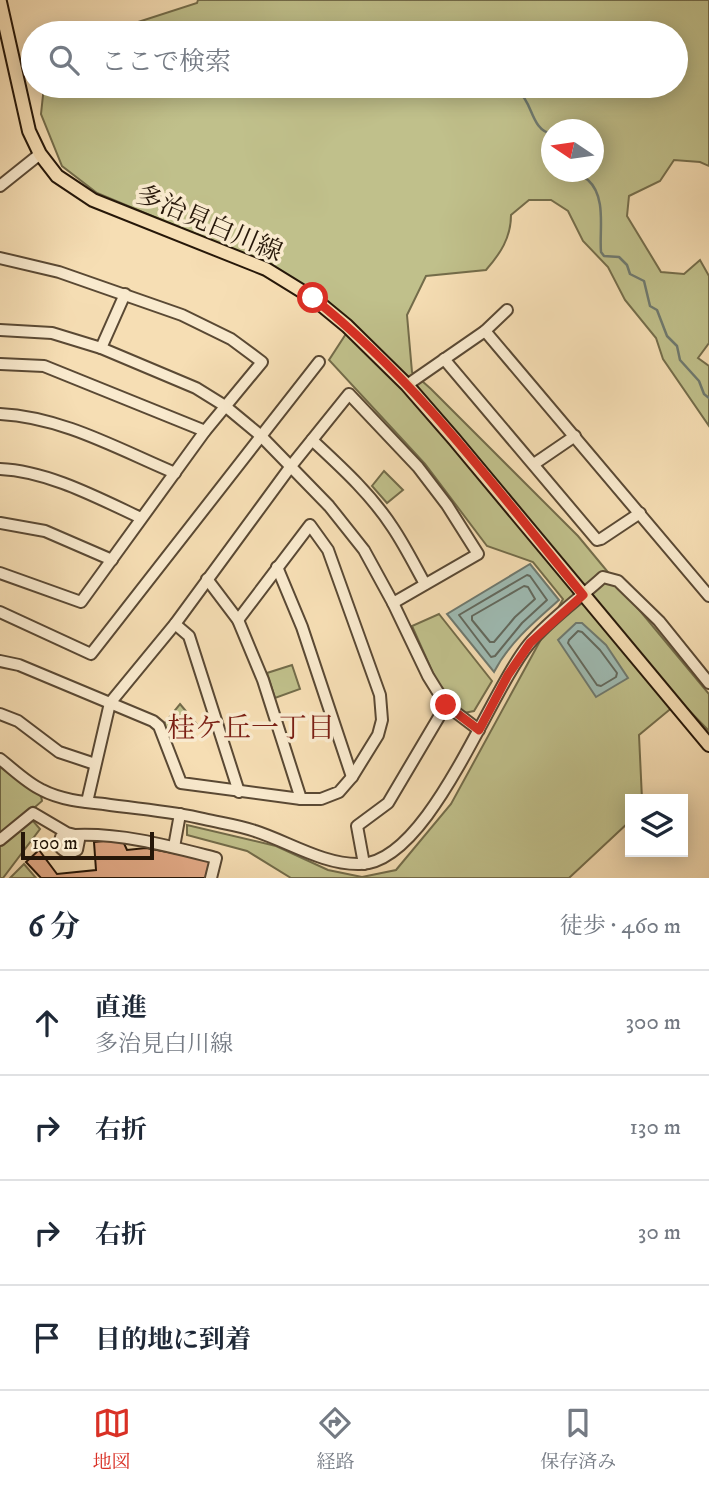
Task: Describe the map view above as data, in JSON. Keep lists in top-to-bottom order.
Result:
{
  "streets": {
    "main road": ["多治見白川線"]
  },
  "districts": ["桂ケ丘一丁目"],
  "scale_bar": "100 m",
  "north": "left",
  "page": {
    "search": "ここで検索",
    "scale": "100 m",
    "heading": ["6 分", "徒歩 · 460 m"],
    "list": [
      ["直進", "多治見白川線", "300 m"],
      ["右折", "130 m"],
      ["右折", "30 m"],
      "目的地に到着"
    ],
    "nav": ["地図", "経路", "保存済み"]
  }
}
